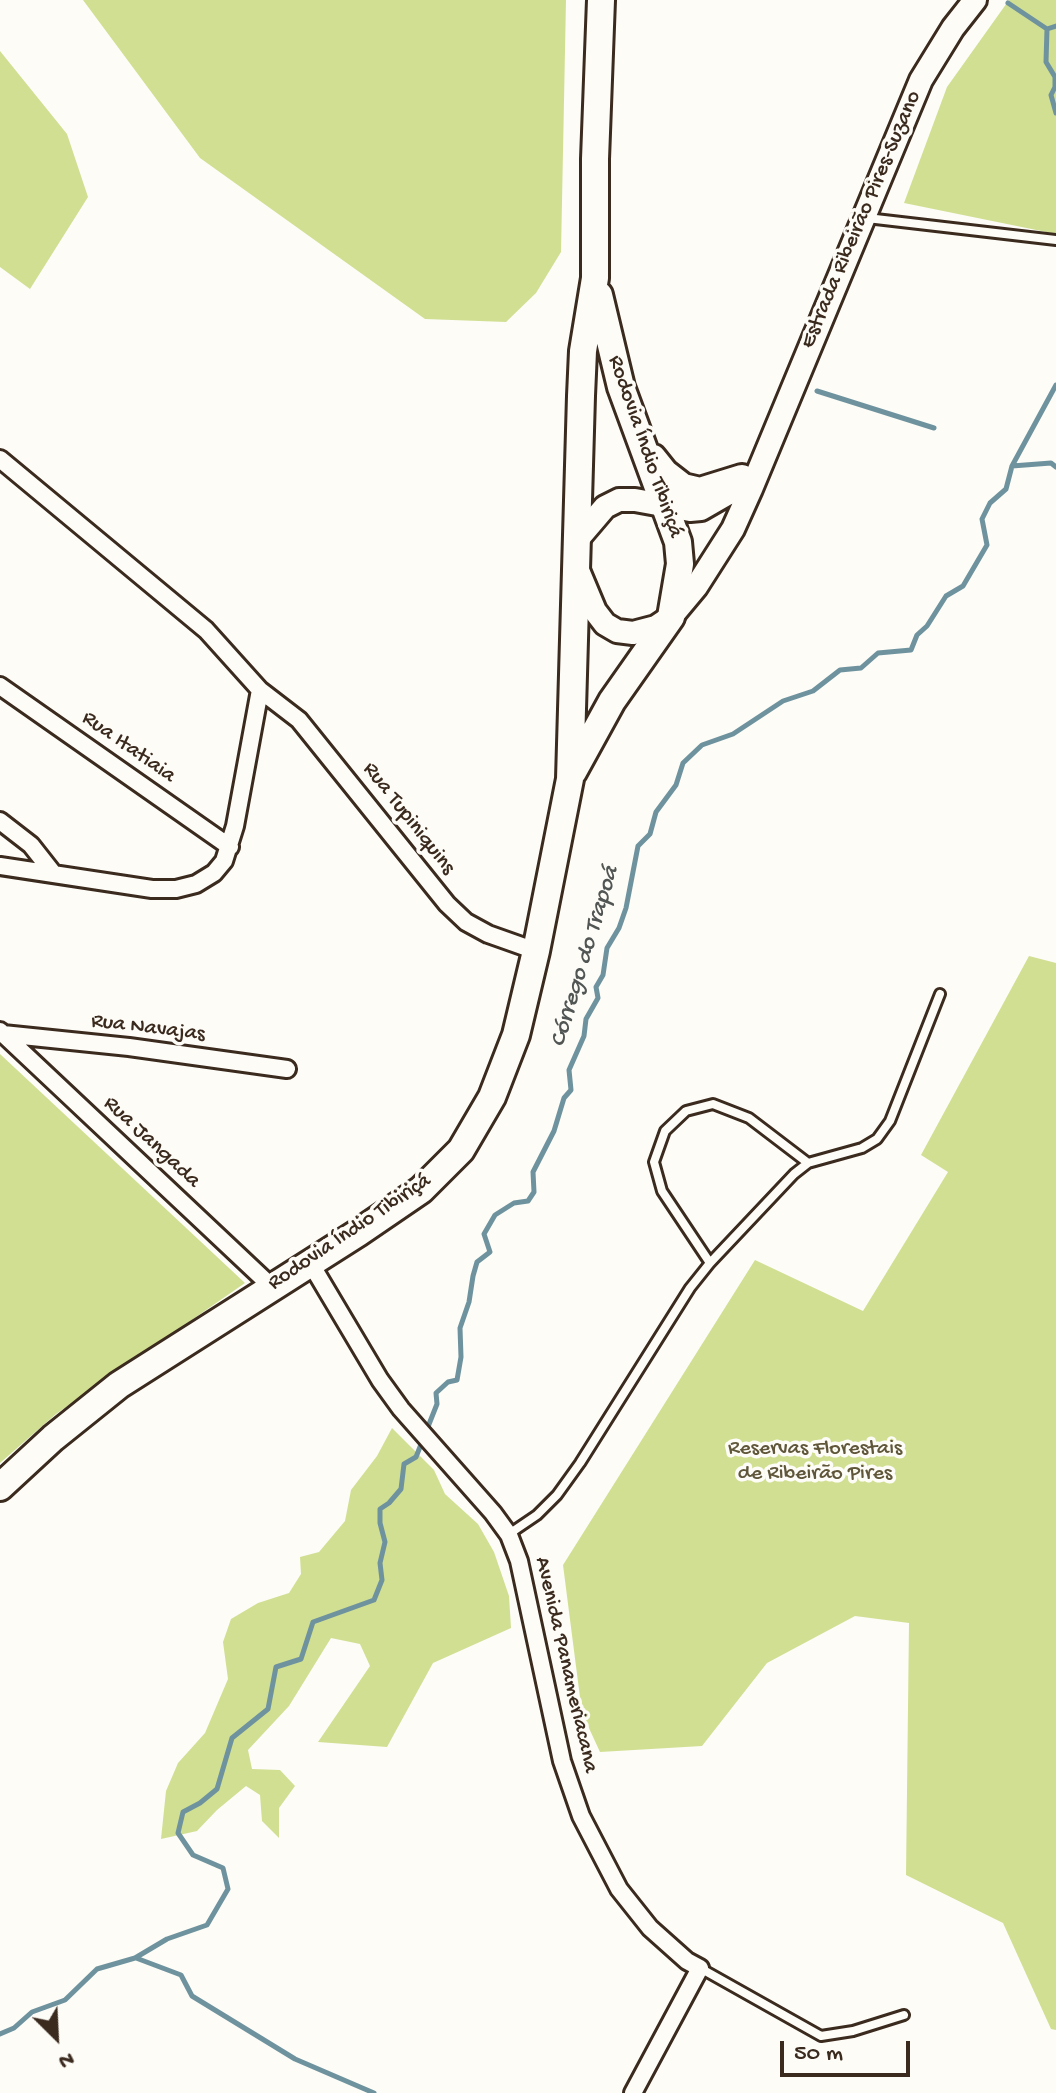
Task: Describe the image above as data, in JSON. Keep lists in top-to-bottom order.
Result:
{
  "streets": {
    "highway": ["Rodovia Índio Tibiriçá"],
    "main road": ["Estrada Ribeirão Pires-Suzano"],
    "street": [
      "Rua Itatiaia",
      "Rua Tupiniquins",
      "Rua Navajas",
      "Rua Jangada",
      "Avenida Panameriacana"
    ]
  },
  "crossings": [
    ["Estrada Ribeirão Pires-Suzano", "Rodovia Índio Tibiriçá"],
    ["Rodovia Índio Tibiriçá", "Rua Tupiniquins"],
    ["Rodovia Índio Tibiriçá", "Rua Jangada"],
    ["Rodovia Índio Tibiriçá", "Avenida Panameriacana"],
    ["Rua Navajas", "Rua Jangada"]
  ],
  "water": ["Córrego do Trapoá"],
  "parks": ["Reservas Florestais de Ribeirão Pires"],
  "scale_bar": "50 m",
  "north": "bottom right"
}
